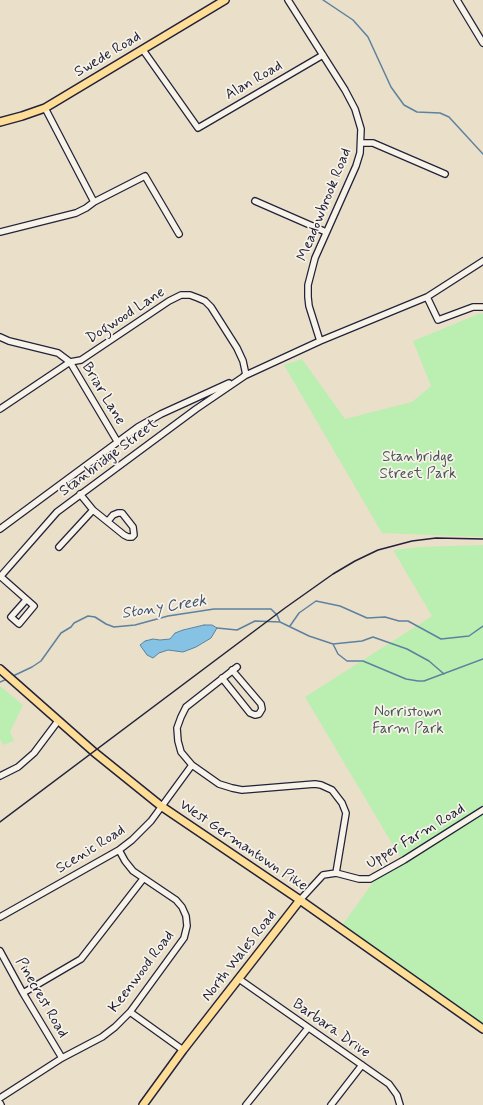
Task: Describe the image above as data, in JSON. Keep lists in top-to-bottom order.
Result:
{
  "streets": {
    "main road": ["Swede Road", "West Germantown Pike", "North Wales Road"],
    "street": [
      "Alan Road",
      "Meadowbrook Road",
      "Dogwood Lane",
      "Briar Lane",
      "Stanbridge Street",
      "Upper Farm Road",
      "Scenic Road",
      "Keenwood Road",
      "Pinecrest Road",
      "Barbara Drive"
    ]
  },
  "crossings": [
    ["Swede Road", "Alan Road"],
    ["Alan Road", "Meadowbrook Road"],
    ["Meadowbrook Road", "Stanbridge Street"],
    ["Dogwood Lane", "Briar Lane"],
    ["Dogwood Lane", "Stanbridge Street"],
    ["Briar Lane", "Stanbridge Street"],
    ["Upper Farm Road", "North Wales Road"],
    ["West Germantown Pike", "Scenic Road"],
    ["West Germantown Pike", "North Wales Road"],
    ["Scenic Road", "Keenwood Road"],
    ["North Wales Road", "Barbara Drive"],
    ["Keenwood Road", "Pinecrest Road"]
  ],
  "water": ["Stony Creek"],
  "parks": ["Stanbridge Street Park", "Norristown Farm Park"]
}
